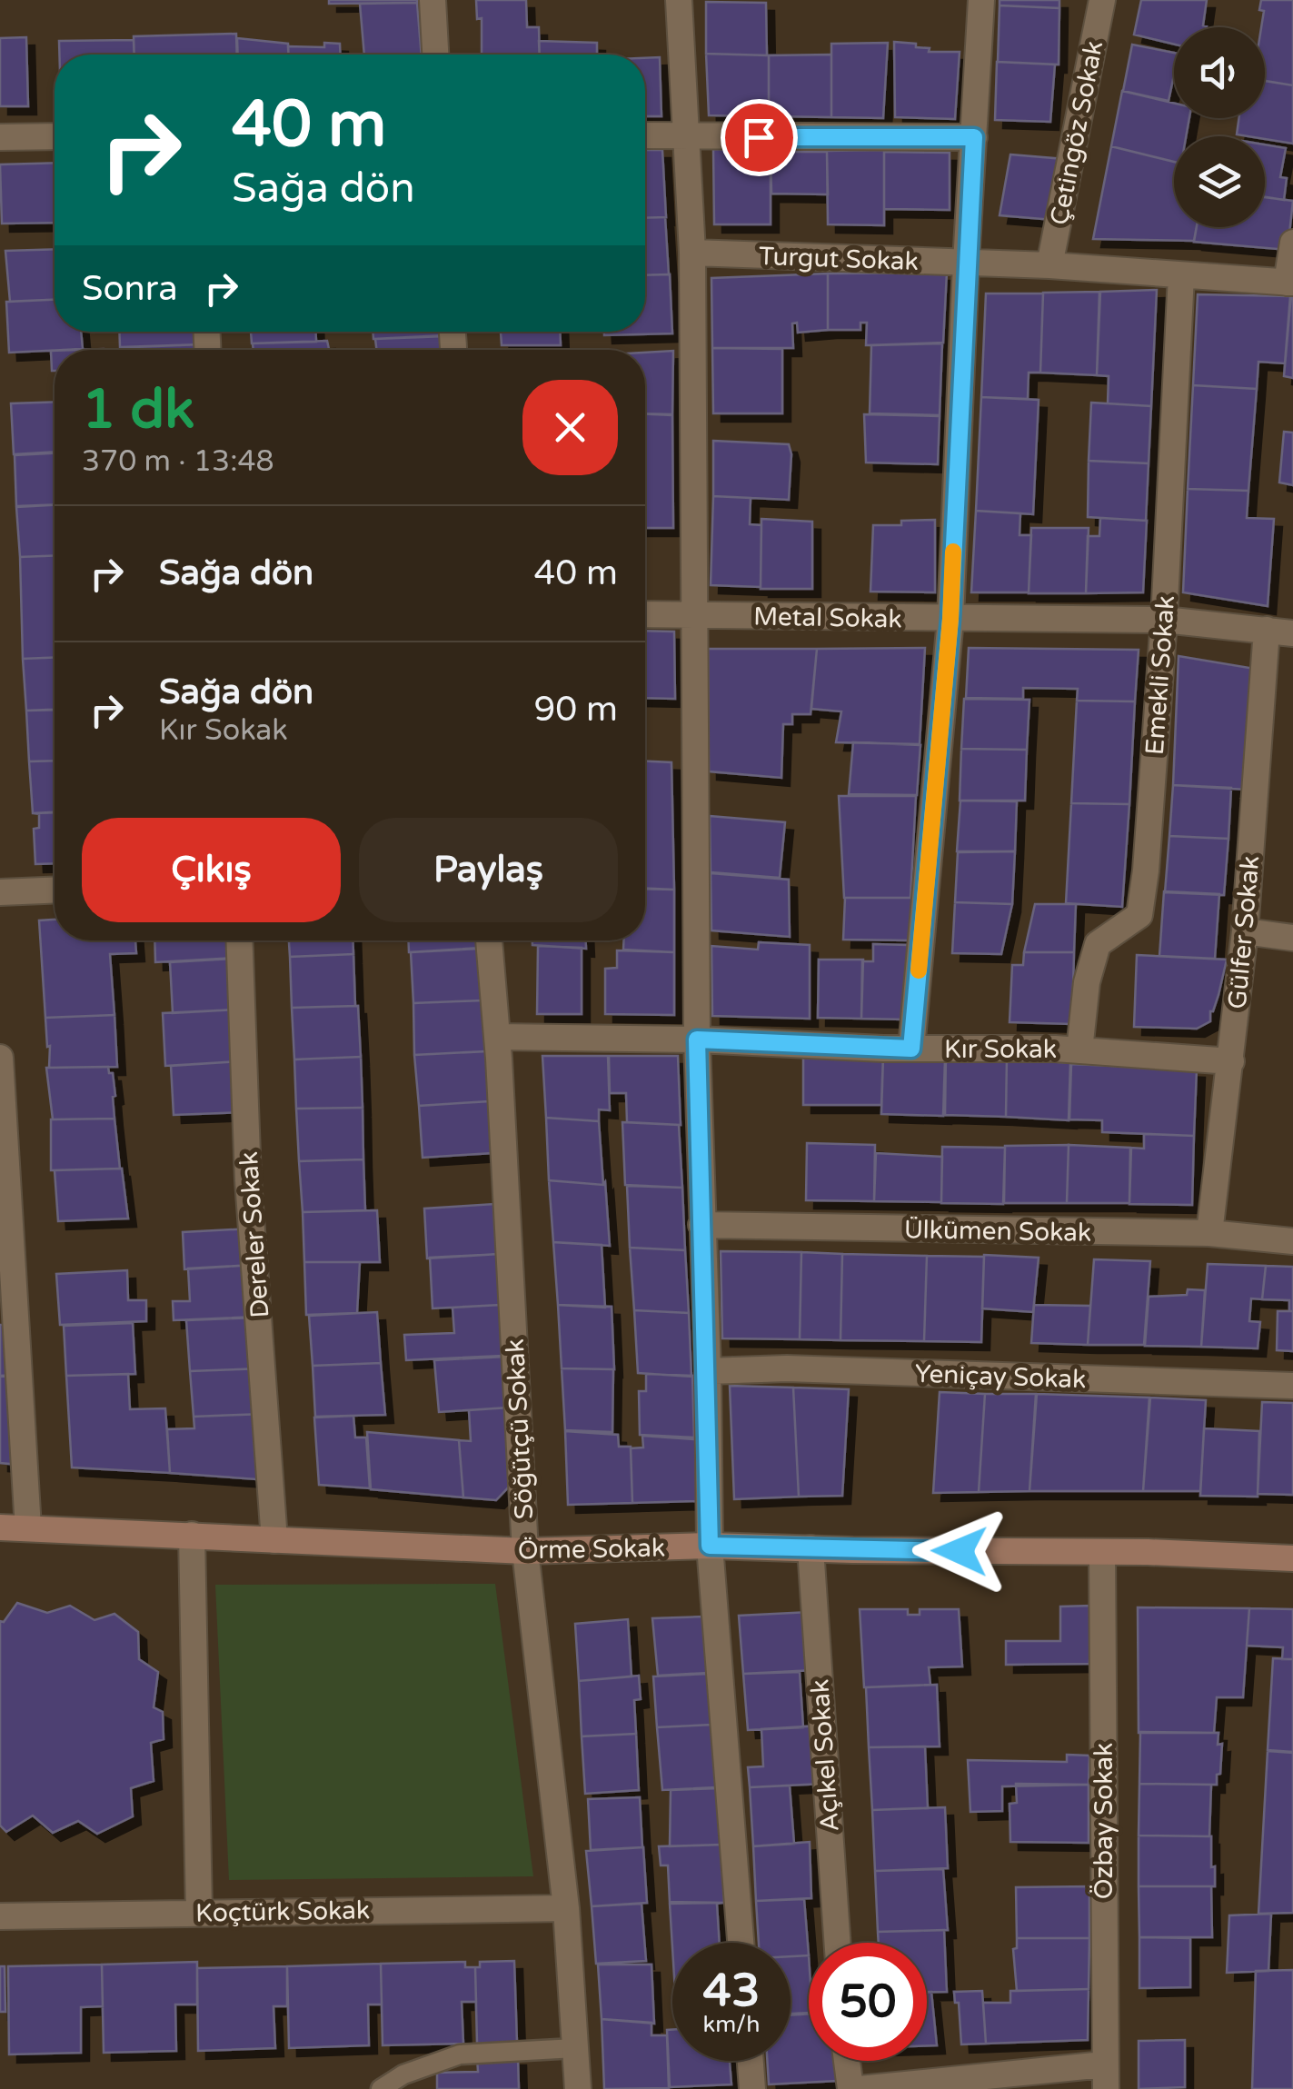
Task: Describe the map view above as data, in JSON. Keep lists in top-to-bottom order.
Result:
{
  "streets": {
    "main road": ["Örme Sokak"],
    "street": [
      "Çetingöz Sokak",
      "Turgut Sokak",
      "Metal Sokak",
      "Emekli Sokak",
      "Gülfer Sokak",
      "Kır Sokak",
      "Ülkümen Sokak",
      "Dereler Sokak",
      "Yeniçay Sokak",
      "Söğütçü Sokak",
      "Açıkel Sokak",
      "Özbay Sokak",
      "Koçtürk Sokak"
    ]
  },
  "crossings": [
    ["Çetingöz Sokak", "Turgut Sokak"],
    ["Turgut Sokak", "Emekli Sokak"],
    ["Metal Sokak", "Emekli Sokak"],
    ["Metal Sokak", "Gülfer Sokak"],
    ["Emekli Sokak", "Kır Sokak"],
    ["Gülfer Sokak", "Kır Sokak"],
    ["Gülfer Sokak", "Ülkümen Sokak"],
    ["Kır Sokak", "Söğütçü Sokak"],
    ["Dereler Sokak", "Örme Sokak"],
    ["Söğütçü Sokak", "Örme Sokak"],
    ["Söğütçü Sokak", "Koçtürk Sokak"],
    ["Örme Sokak", "Açıkel Sokak"],
    ["Örme Sokak", "Özbay Sokak"]
  ],
  "page": {
    "turn": ["40 m", "Sağa dön"],
    "then": "Sonra",
    "heading": ["1 dk", "370 m · 13:48"],
    "list": [
      {
        "name": "Sağa dön",
        "value": "40 m"
      },
      {
        "name": "Sağa dön",
        "note": "Kır Sokak",
        "value": "90 m"
      }
    ],
    "buttons": ["Çıkış", "Paylaş"],
    "speed": "43 km/h",
    "limit": "50"
  }
}
